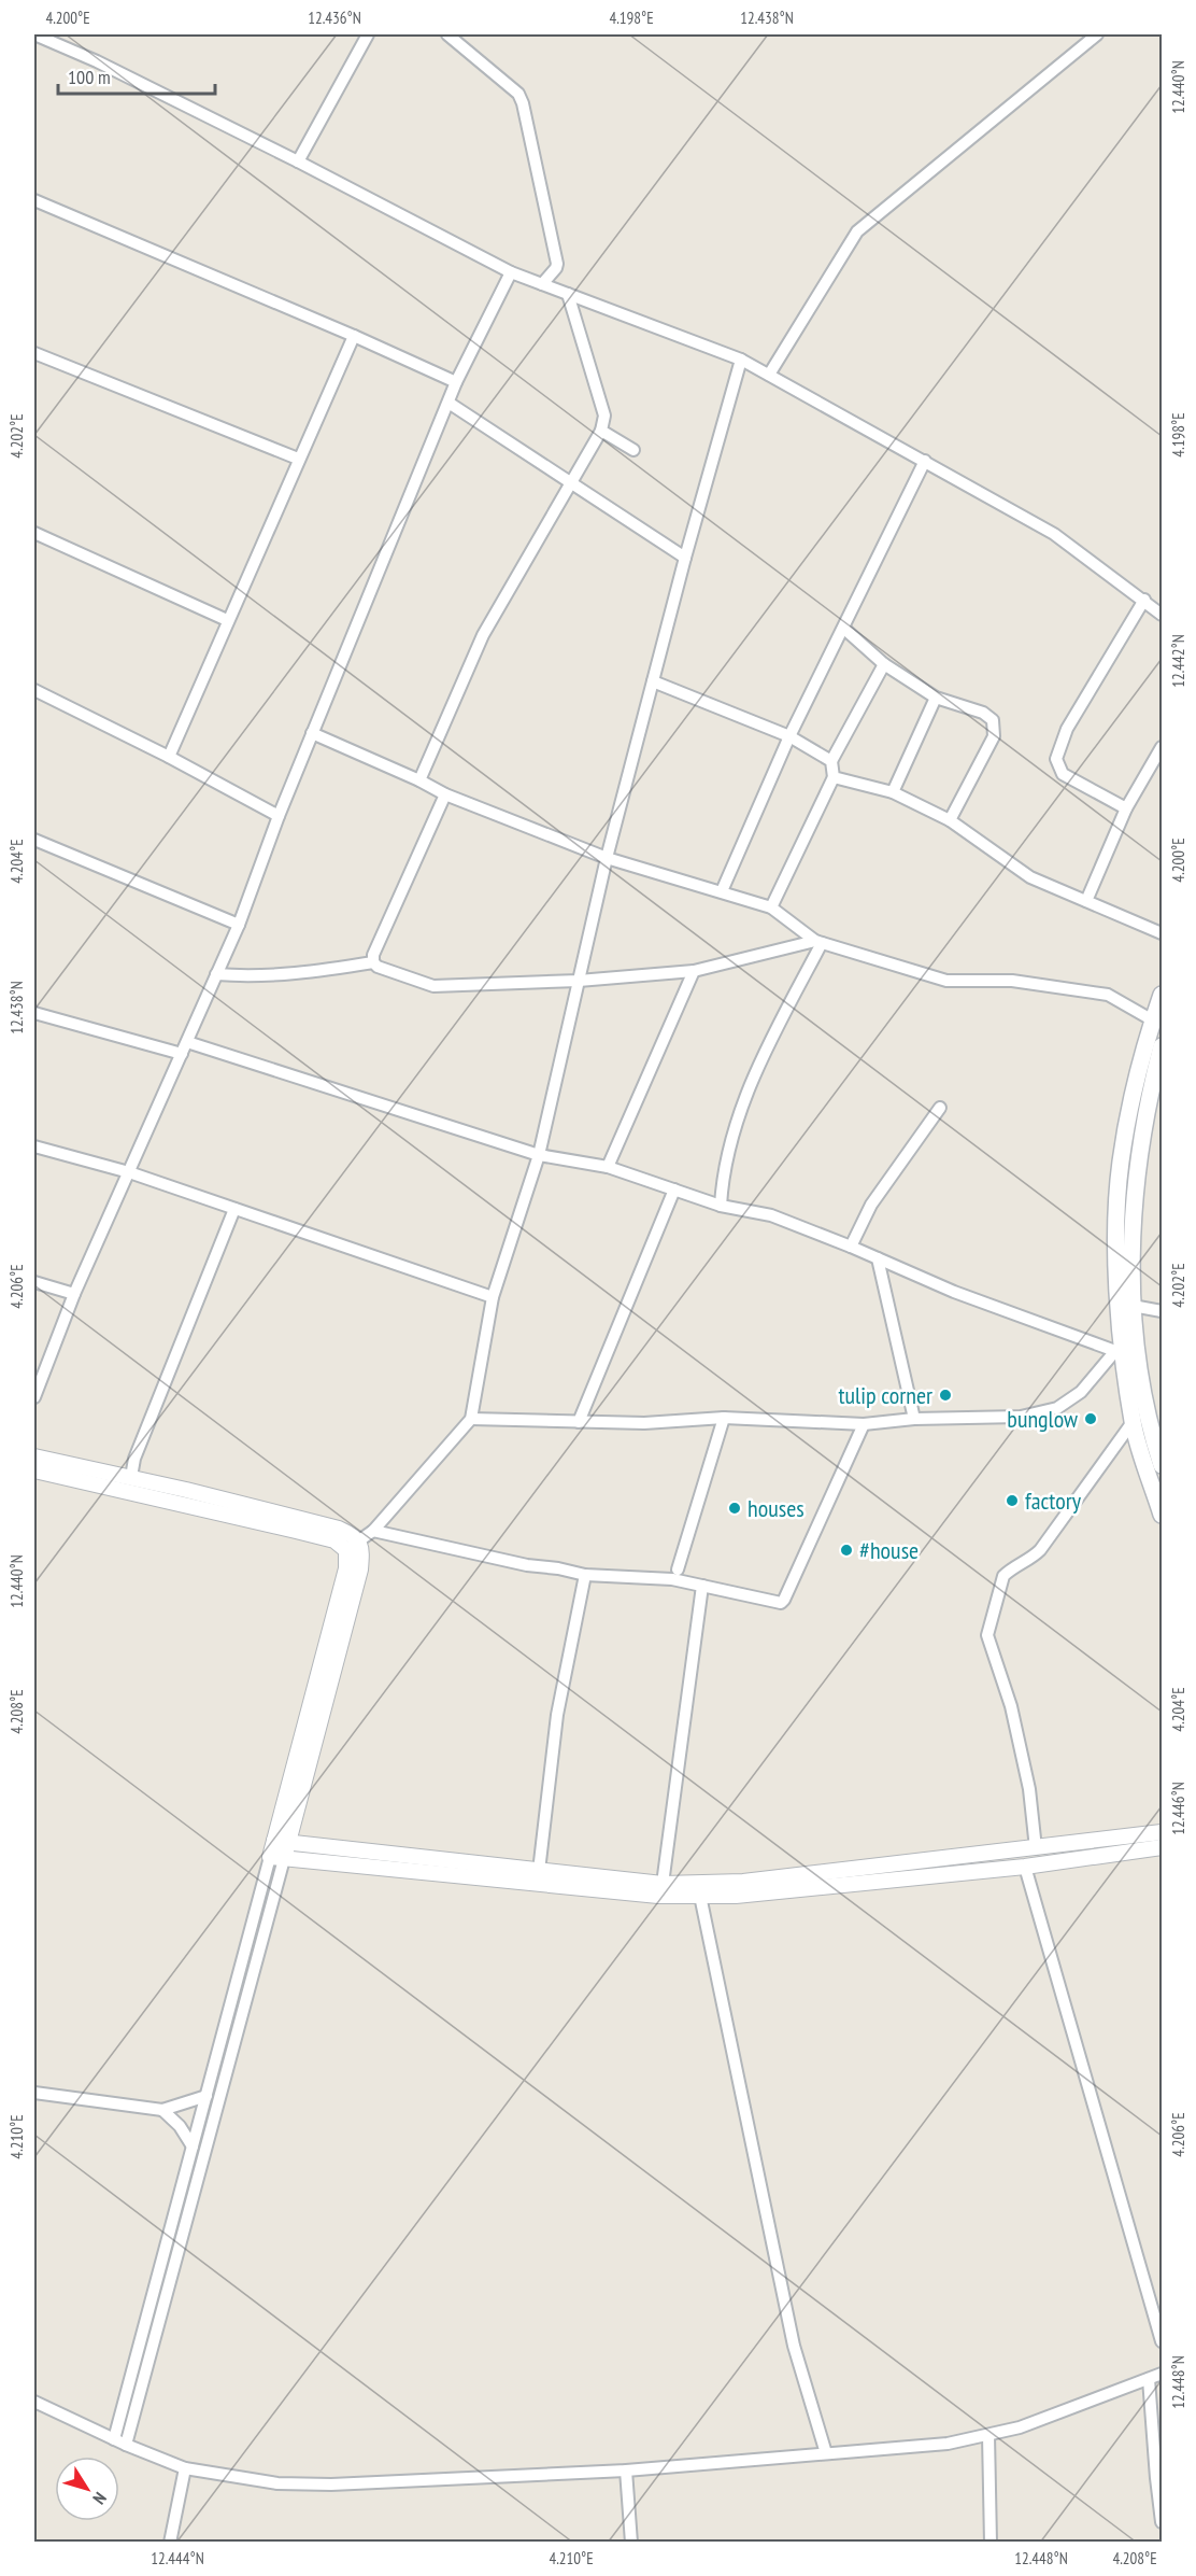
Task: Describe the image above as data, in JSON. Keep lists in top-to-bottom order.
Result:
{
  "places": [
    "tulip corner",
    "bunglow",
    "factory",
    "houses",
    "#house"
  ],
  "scale_bar": "100 m",
  "north": "bottom right",
  "coordinates": [
    "4.200°E",
    "12.436°N",
    "4.198°E",
    "12.438°N",
    "12.440°N",
    "4.202°E",
    "12.442°N",
    "4.204°E",
    "4.206°E",
    "4.208°E",
    "12.446°N",
    "4.210°E",
    "12.448°N",
    "12.444°N"
  ]
}
